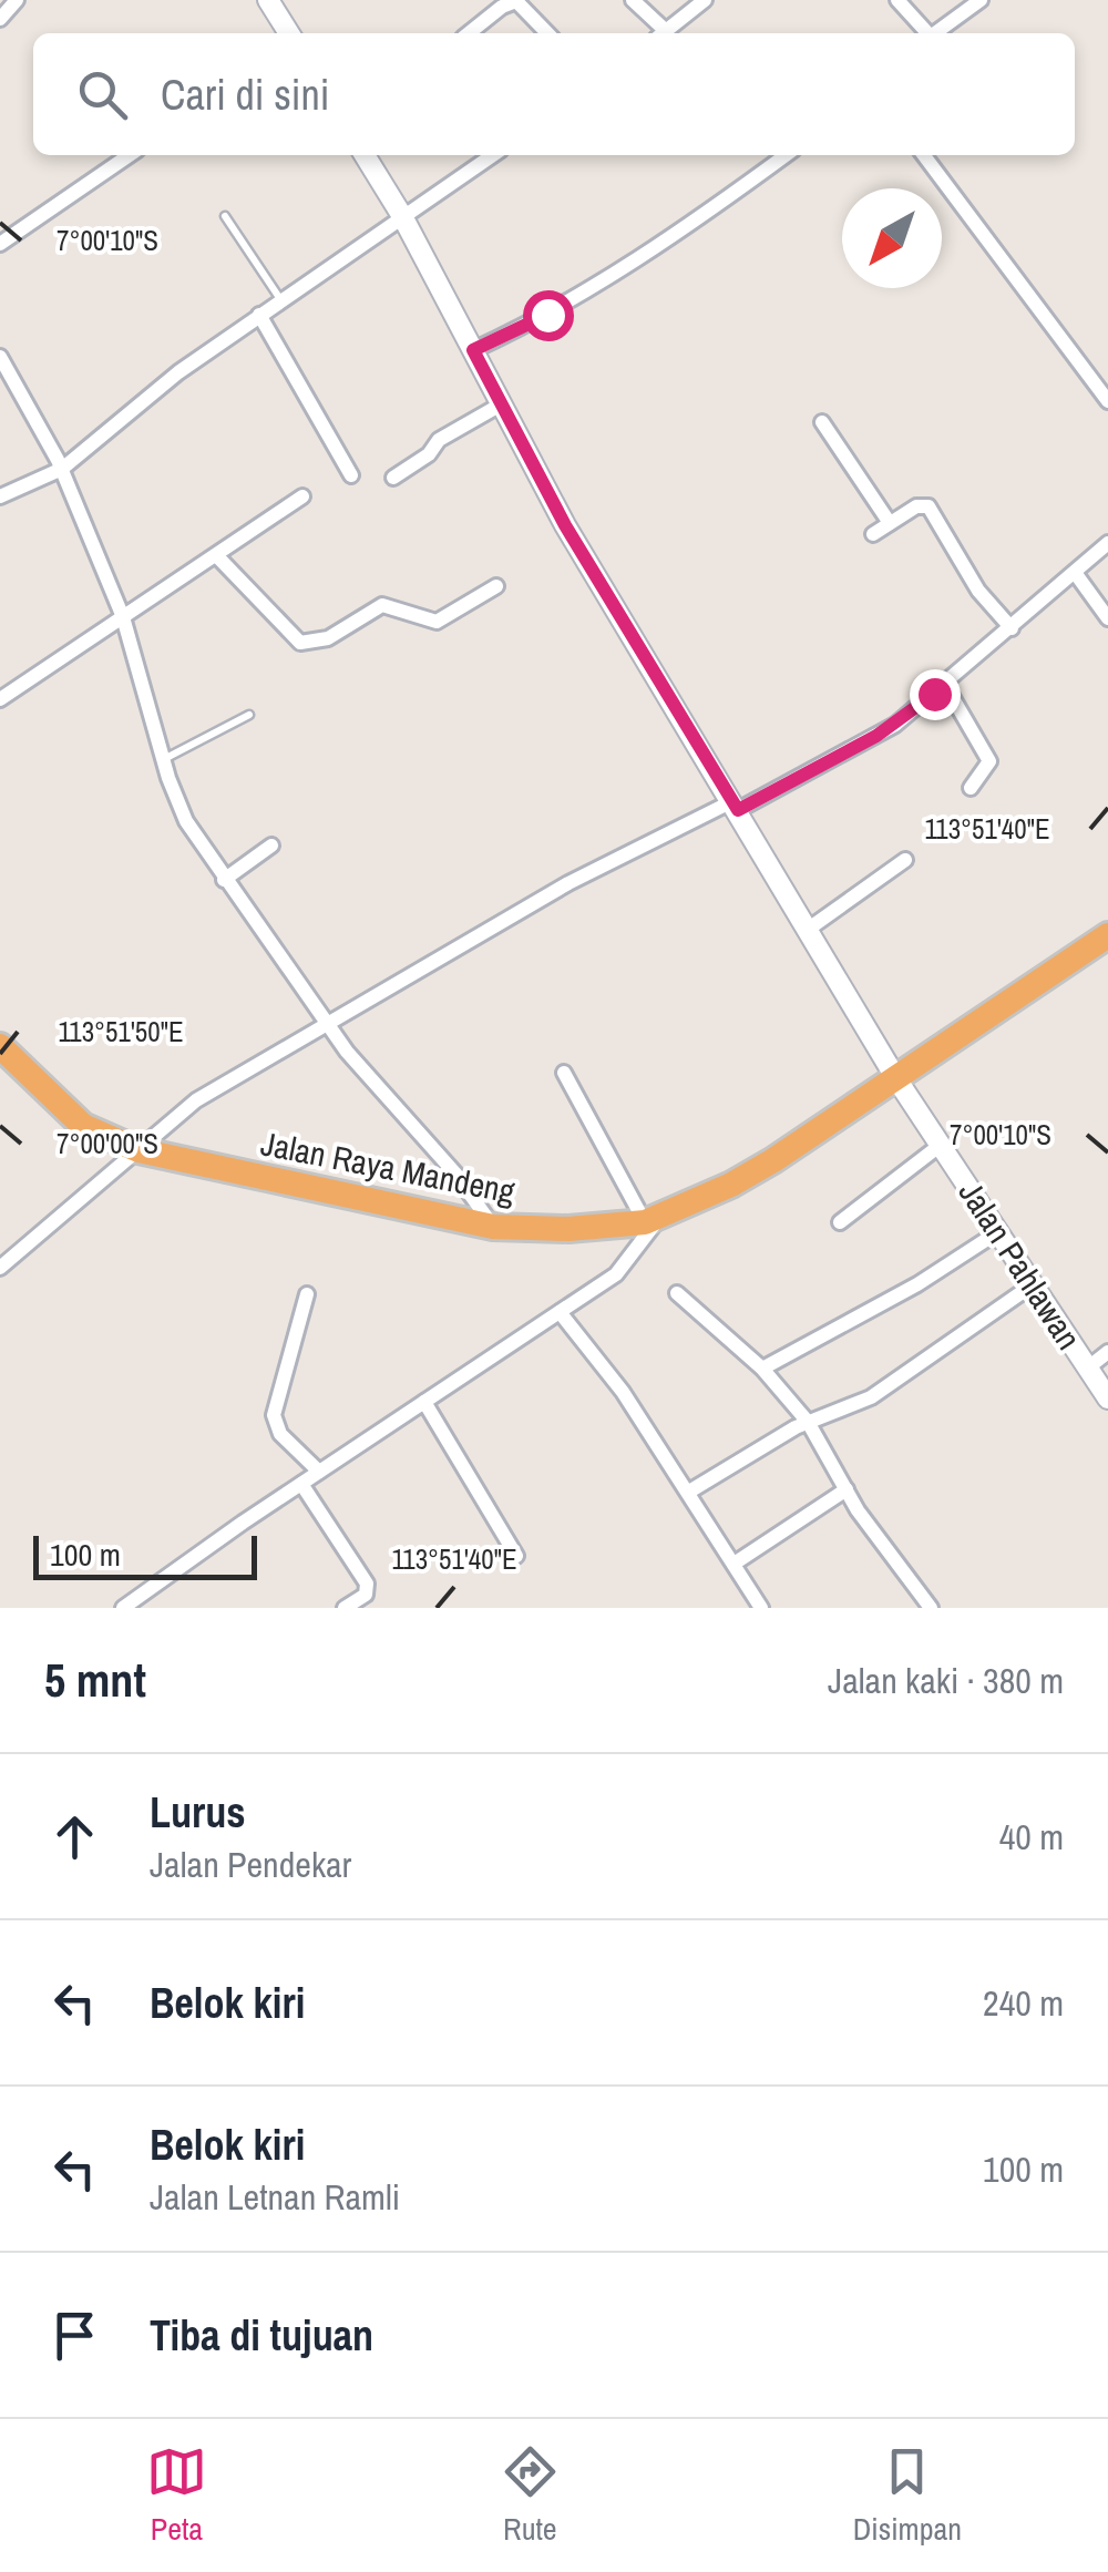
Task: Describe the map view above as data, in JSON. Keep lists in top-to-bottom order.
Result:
{
  "streets": {
    "highway": ["Jalan Raya Mandeng"],
    "main road": ["Jalan Pahlawan"]
  },
  "crossings": [
    ["Jalan Raya Mandeng", "Jalan Pahlawan"]
  ],
  "scale_bar": "100 m",
  "north": "bottom left",
  "page": {
    "search": "Cari di sini",
    "scale": "100 m",
    "heading": ["5 mnt", "Jalan kaki · 380 m"],
    "list": [
      ["Lurus", "Jalan Pendekar", "40 m"],
      ["Belok kiri", "240 m"],
      ["Belok kiri", "Jalan Letnan Ramli", "100 m"],
      "Tiba di tujuan"
    ],
    "nav": ["Peta", "Rute", "Disimpan"]
  },
  "coordinates": [
    "7°00'10\"S",
    "113°51'40\"E",
    "113°51'50\"E",
    "7°00'00\"S"
  ]
}
